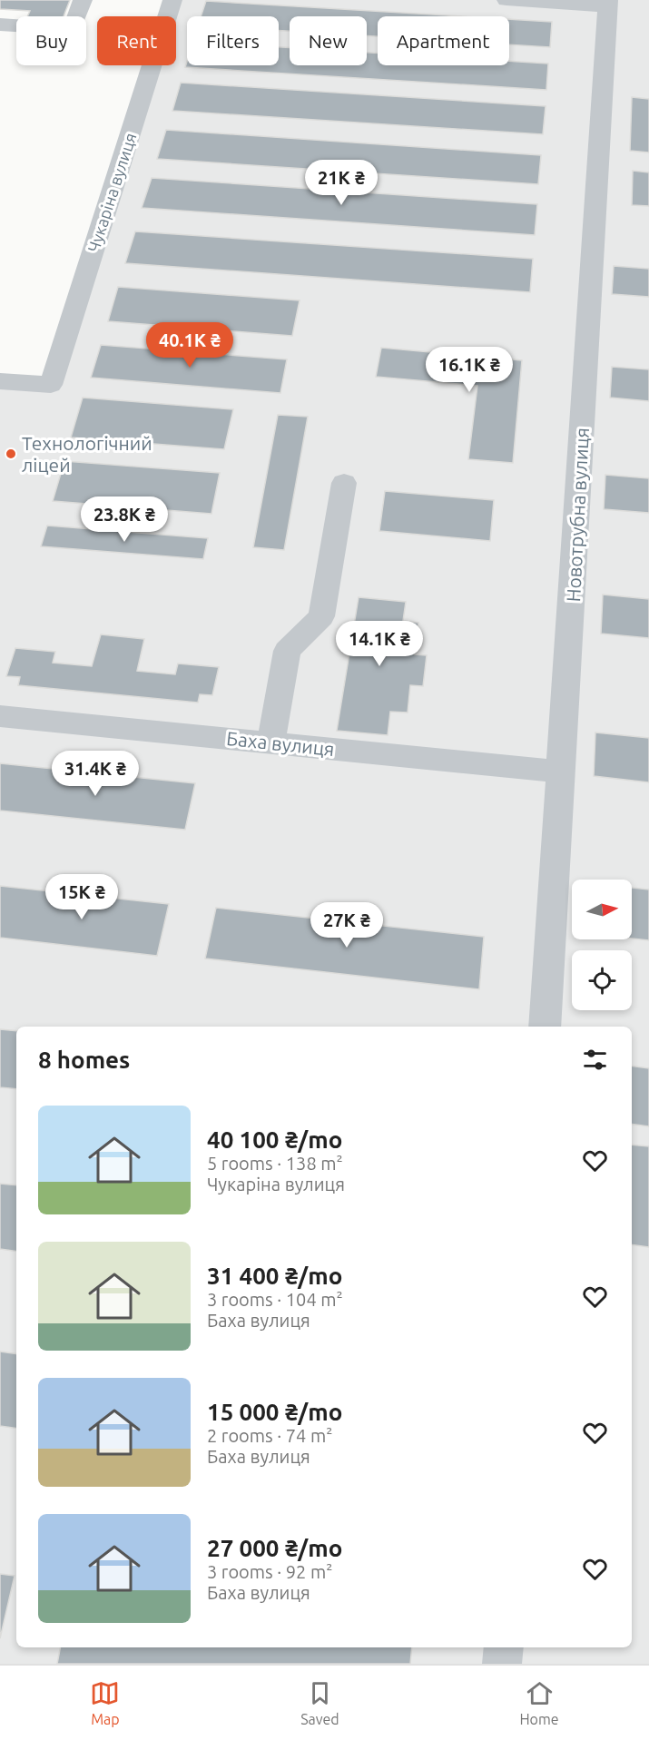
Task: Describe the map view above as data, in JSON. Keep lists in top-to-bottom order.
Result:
{
  "streets": {
    "street": ["Чукаріна вулиця", "Новотрубна вулиця", "Баха вулиця"]
  },
  "crossings": [
    ["Новотрубна вулиця", "Баха вулиця"]
  ],
  "places": ["Технологічний ліцей"],
  "north": "right",
  "page": {
    "chip": [
      "Buy",
      "Rent",
      "Filters",
      "New",
      "Apartment"
    ],
    "price": [
      "21K ₴",
      "40.1K ₴",
      "16.1K ₴",
      "23.8K ₴",
      "14.1K ₴",
      "31.4K ₴",
      "15K ₴",
      "27K ₴"
    ],
    "heading": "8 homes",
    "list": [
      {
        "name": "40 100 ₴/mo",
        "note": "5 rooms · 138 m² · Чукаріна вулиця"
      },
      {
        "name": "31 400 ₴/mo",
        "note": "3 rooms · 104 m² · Баха вулиця"
      },
      {
        "name": "15 000 ₴/mo",
        "note": "2 rooms · 74 m² · Баха вулиця"
      },
      {
        "name": "27 000 ₴/mo",
        "note": "3 rooms · 92 m² · Баха вулиця"
      }
    ],
    "tabs": ["Map", "Saved", "Home"]
  }
}
